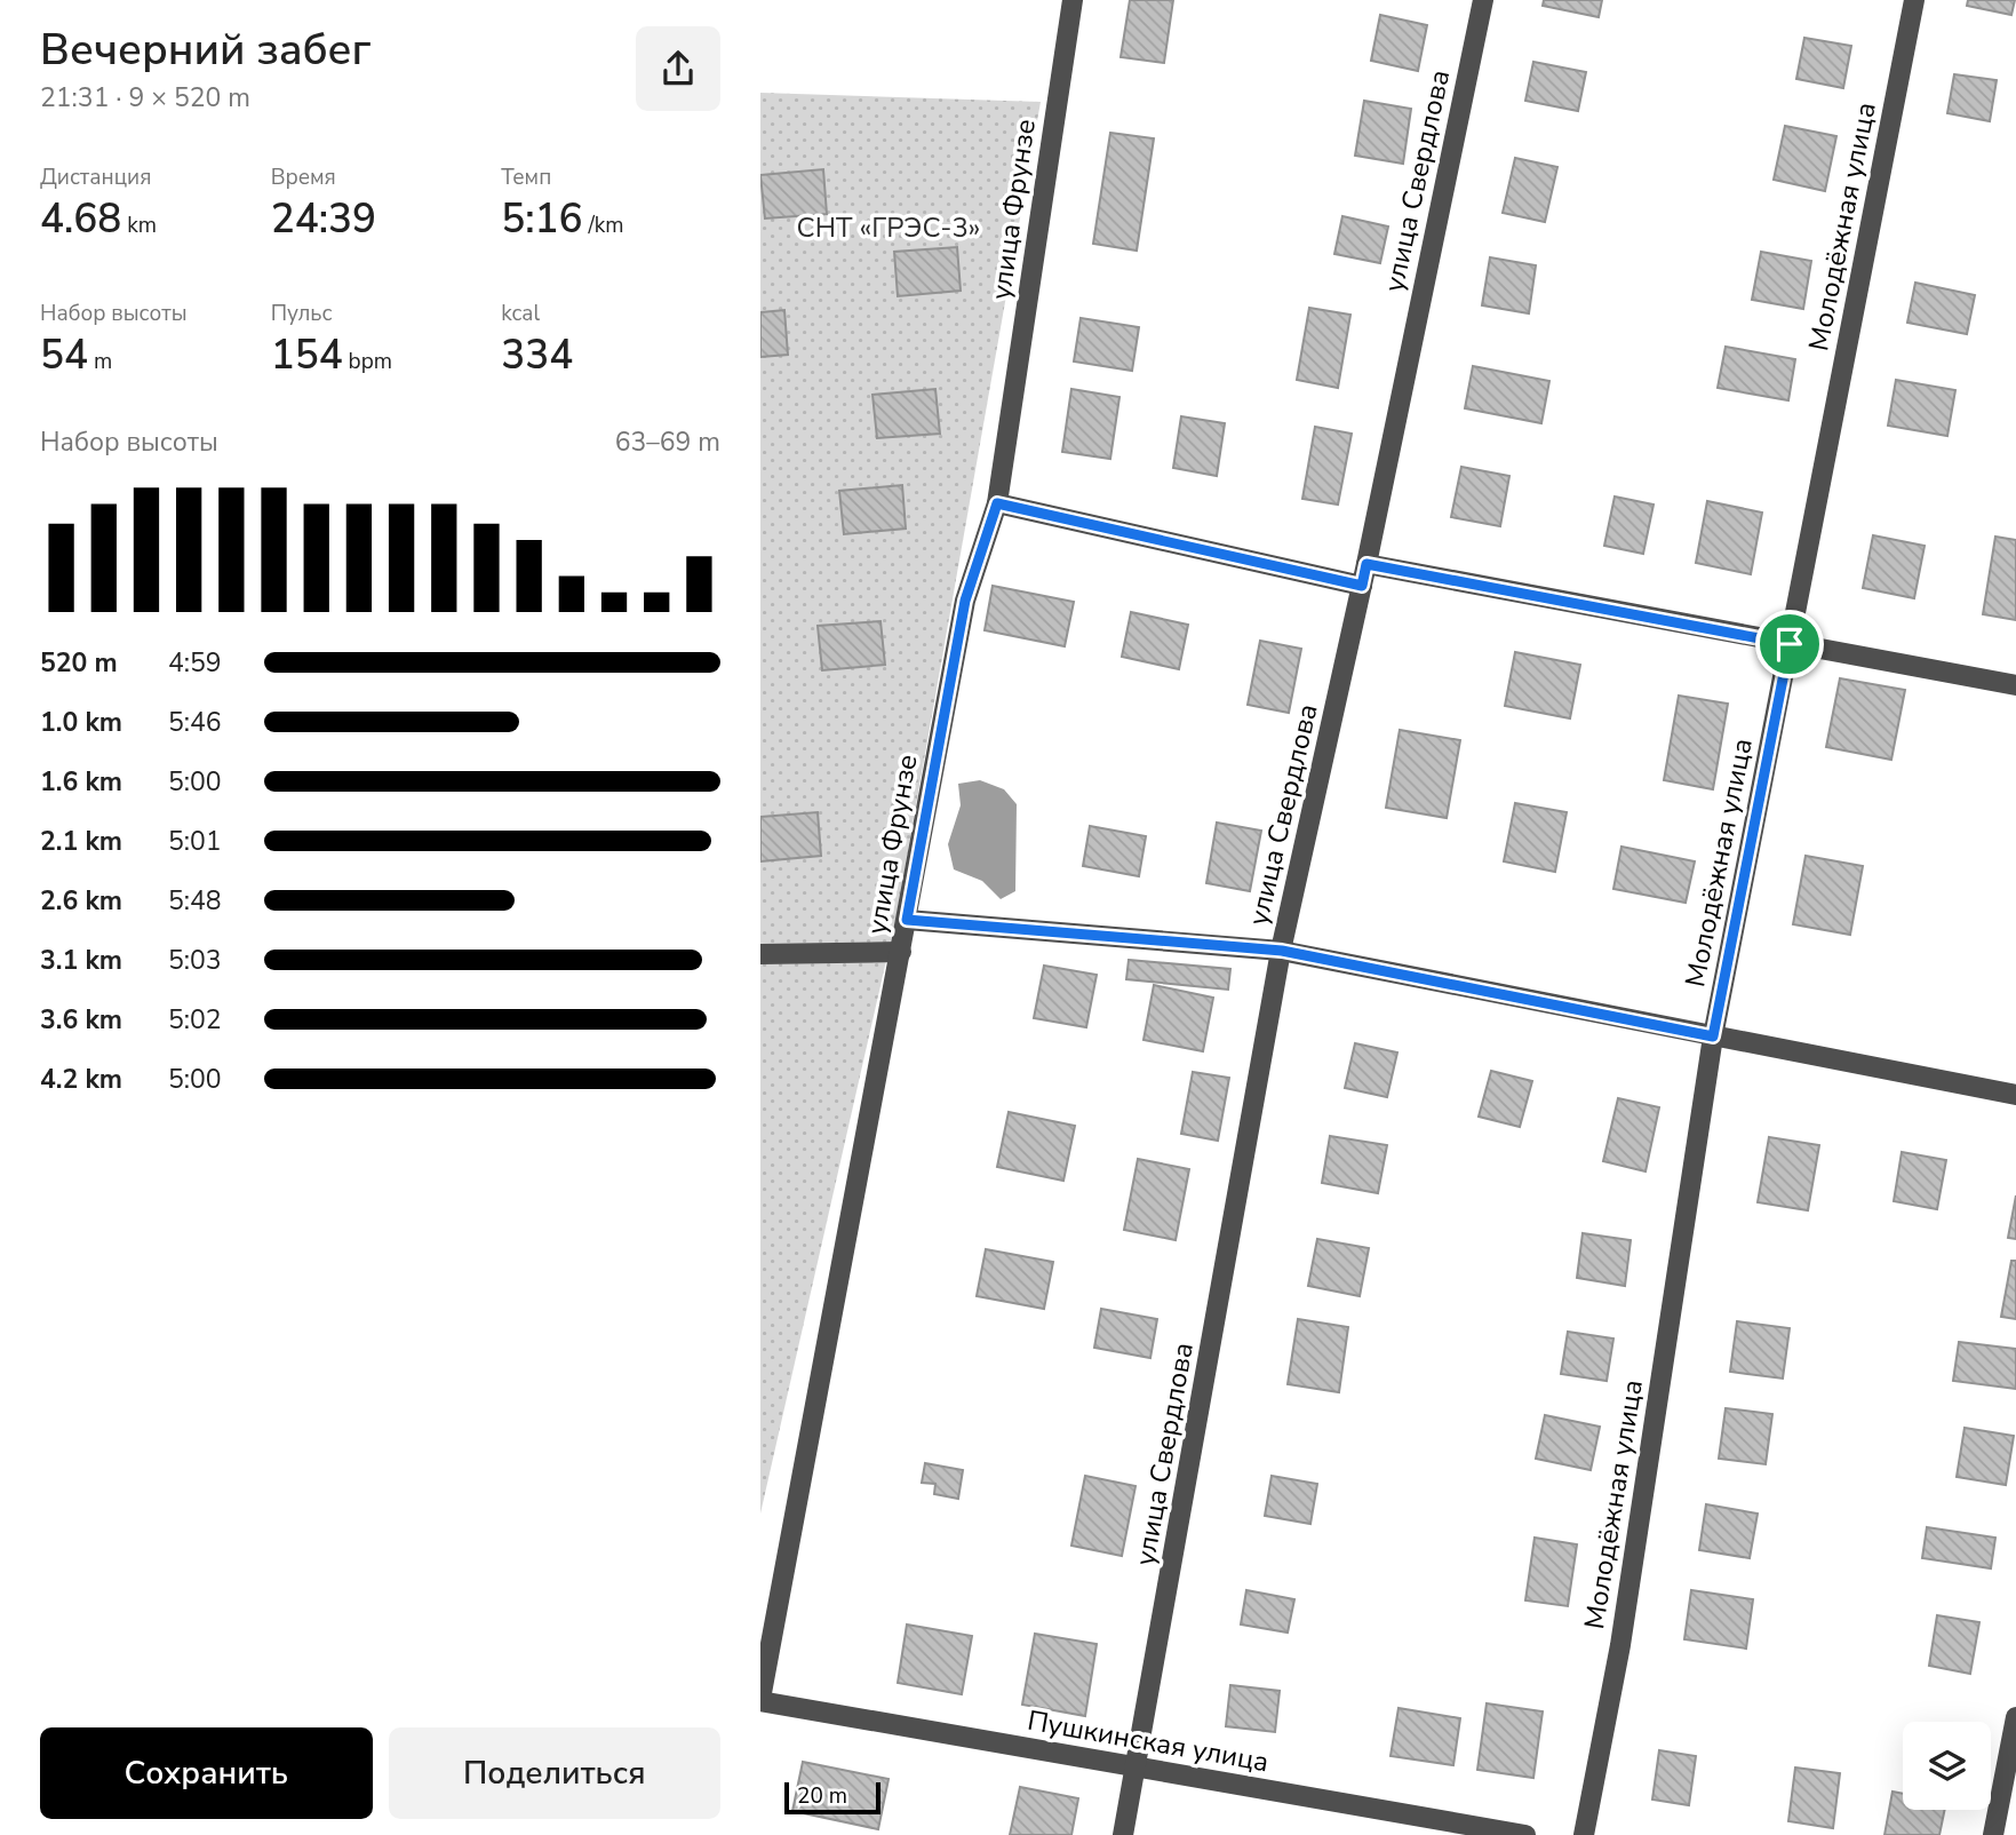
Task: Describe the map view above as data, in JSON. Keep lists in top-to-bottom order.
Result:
{
  "streets": {
    "street": [
      "улица Свердлова",
      "улица Фрунзе",
      "Молодёжная улица",
      "Пушкинская улица"
    ]
  },
  "crossings": [
    ["улица Свердлова", "Пушкинская улица"],
    ["улица Фрунзе", "Пушкинская улица"]
  ],
  "parks": ["СНТ «ГРЭС-3»"],
  "scale_bar": "20 m",
  "page": {
    "heading": ["Вечерний забег", "21:31 · 9 × 520 m"],
    "stats": [
      ["Дистанция", "4.68 km"],
      ["Время", "24:39"],
      ["Темп", "5:16 /km"],
      ["Набор высоты", "54 m"],
      ["Пульс", "154 bpm"],
      ["kcal", "334"]
    ],
    "chart": ["Набор высоты", "63–69 m"],
    "list": [
      {
        "name": "520 m",
        "note": "4:59"
      },
      {
        "name": "1.0 km",
        "note": "5:46"
      },
      {
        "name": "1.6 km",
        "note": "5:00"
      },
      {
        "name": "2.1 km",
        "note": "5:01"
      },
      {
        "name": "2.6 km",
        "note": "5:48"
      },
      {
        "name": "3.1 km",
        "note": "5:03"
      },
      {
        "name": "3.6 km",
        "note": "5:02"
      },
      {
        "name": "4.2 km",
        "note": "5:00"
      }
    ],
    "buttons": ["Сохранить", "Поделиться"],
    "scale": "20 m"
  }
}
